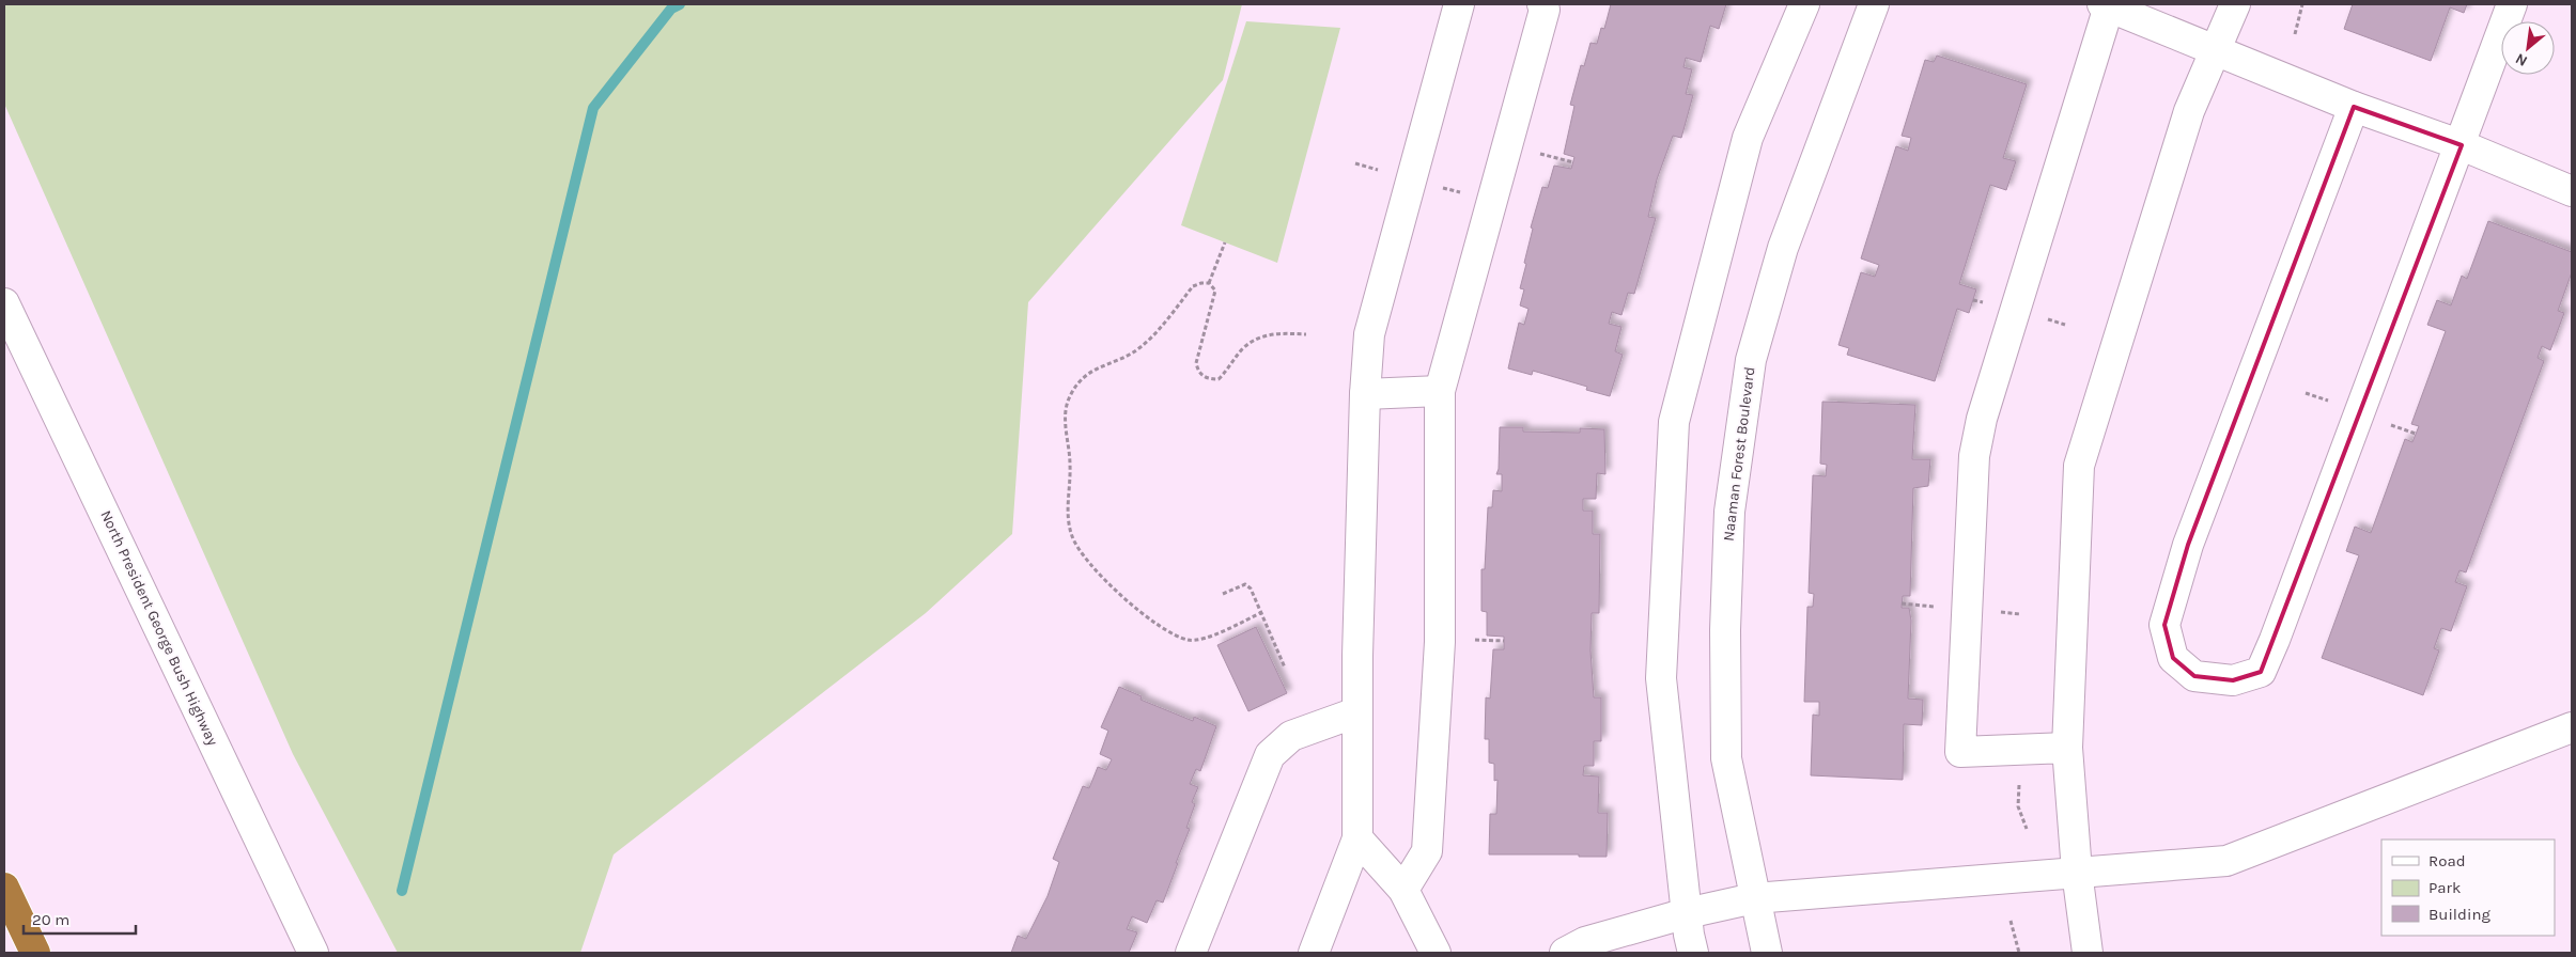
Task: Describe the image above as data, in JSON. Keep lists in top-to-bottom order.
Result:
{
  "streets": {
    "street": ["Naaman Forest Boulevard", "North President George Bush Highway"]
  },
  "legend": ["Road", "Park", "Building"],
  "scale_bar": "20 m",
  "north": "bottom left"
}
